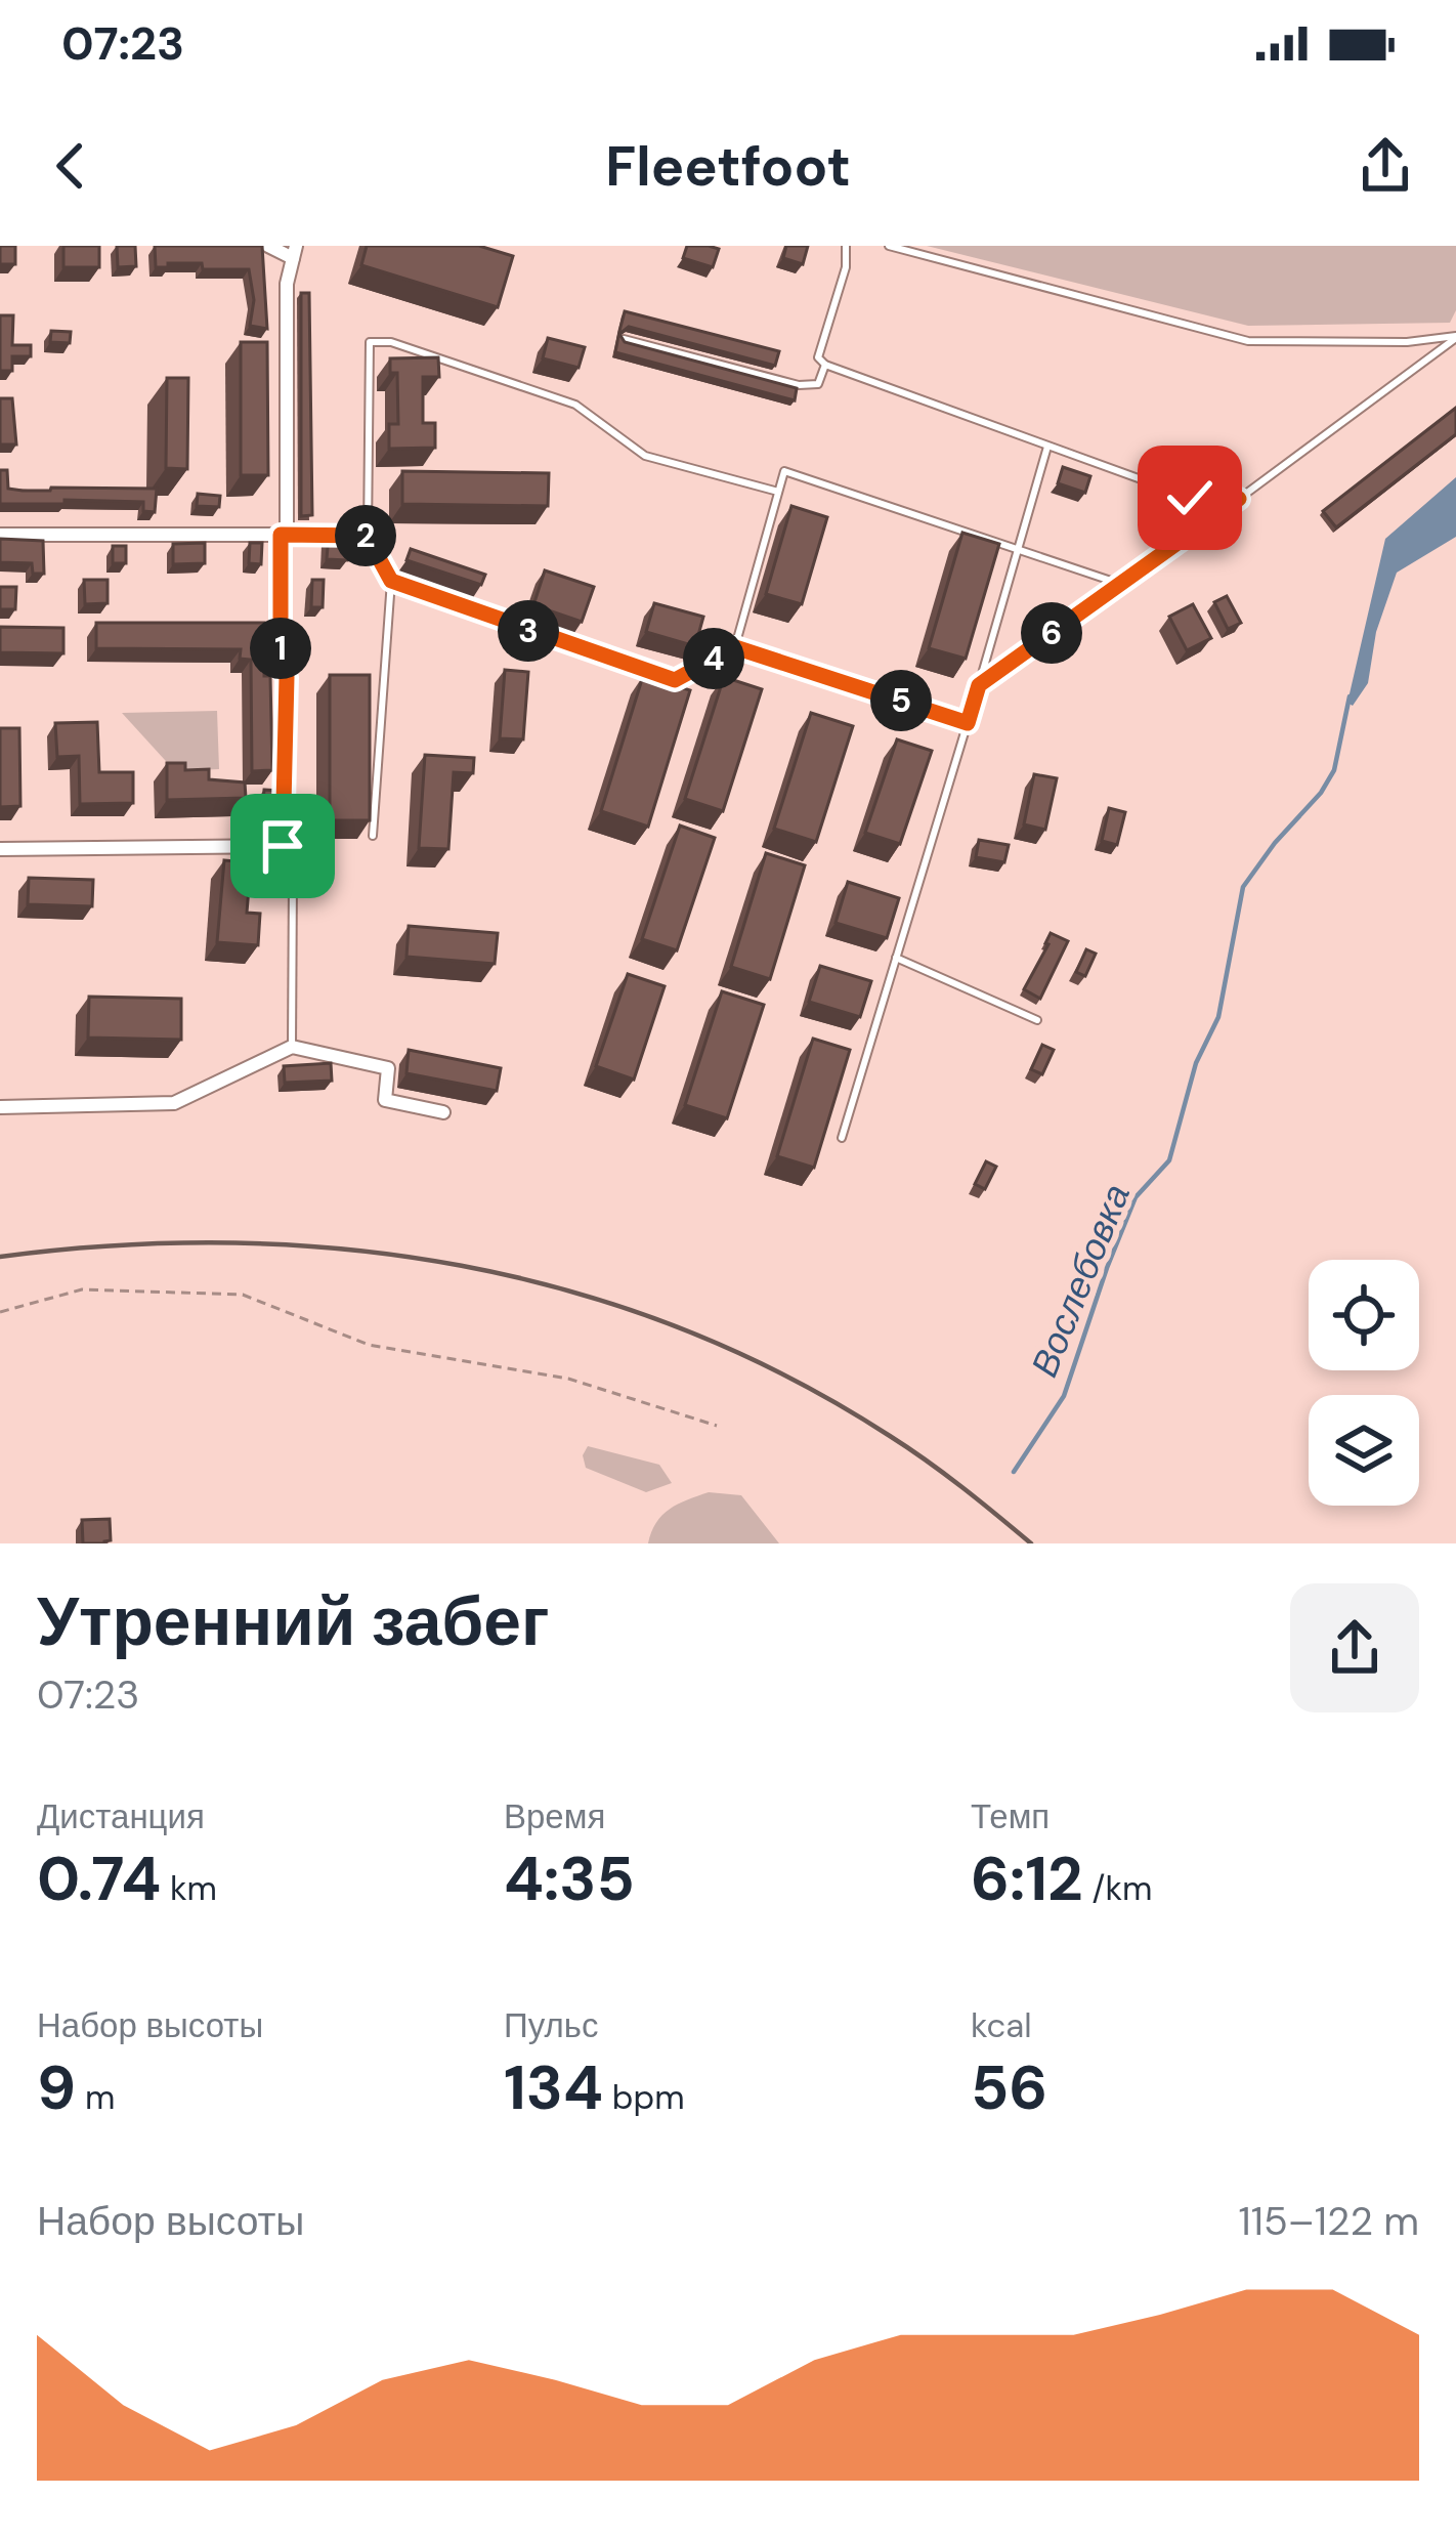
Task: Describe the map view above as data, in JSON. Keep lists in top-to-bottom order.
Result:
{
  "water": ["Вослебовка"],
  "page": {
    "status": "07:23",
    "header": "Fleetfoot",
    "pins": [
      "2",
      "3",
      "6",
      "1",
      "4",
      "5"
    ],
    "heading": ["Утренний забег", "07:23"],
    "stats": [
      ["Дистанция", "0.74 km"],
      ["Время", "4:35"],
      ["Темп", "6:12 /km"],
      ["Набор высоты", "9 m"],
      ["Пульс", "134 bpm"],
      ["kcal", "56"]
    ],
    "chart": ["Набор высоты", "115–122 m"]
  }
}
